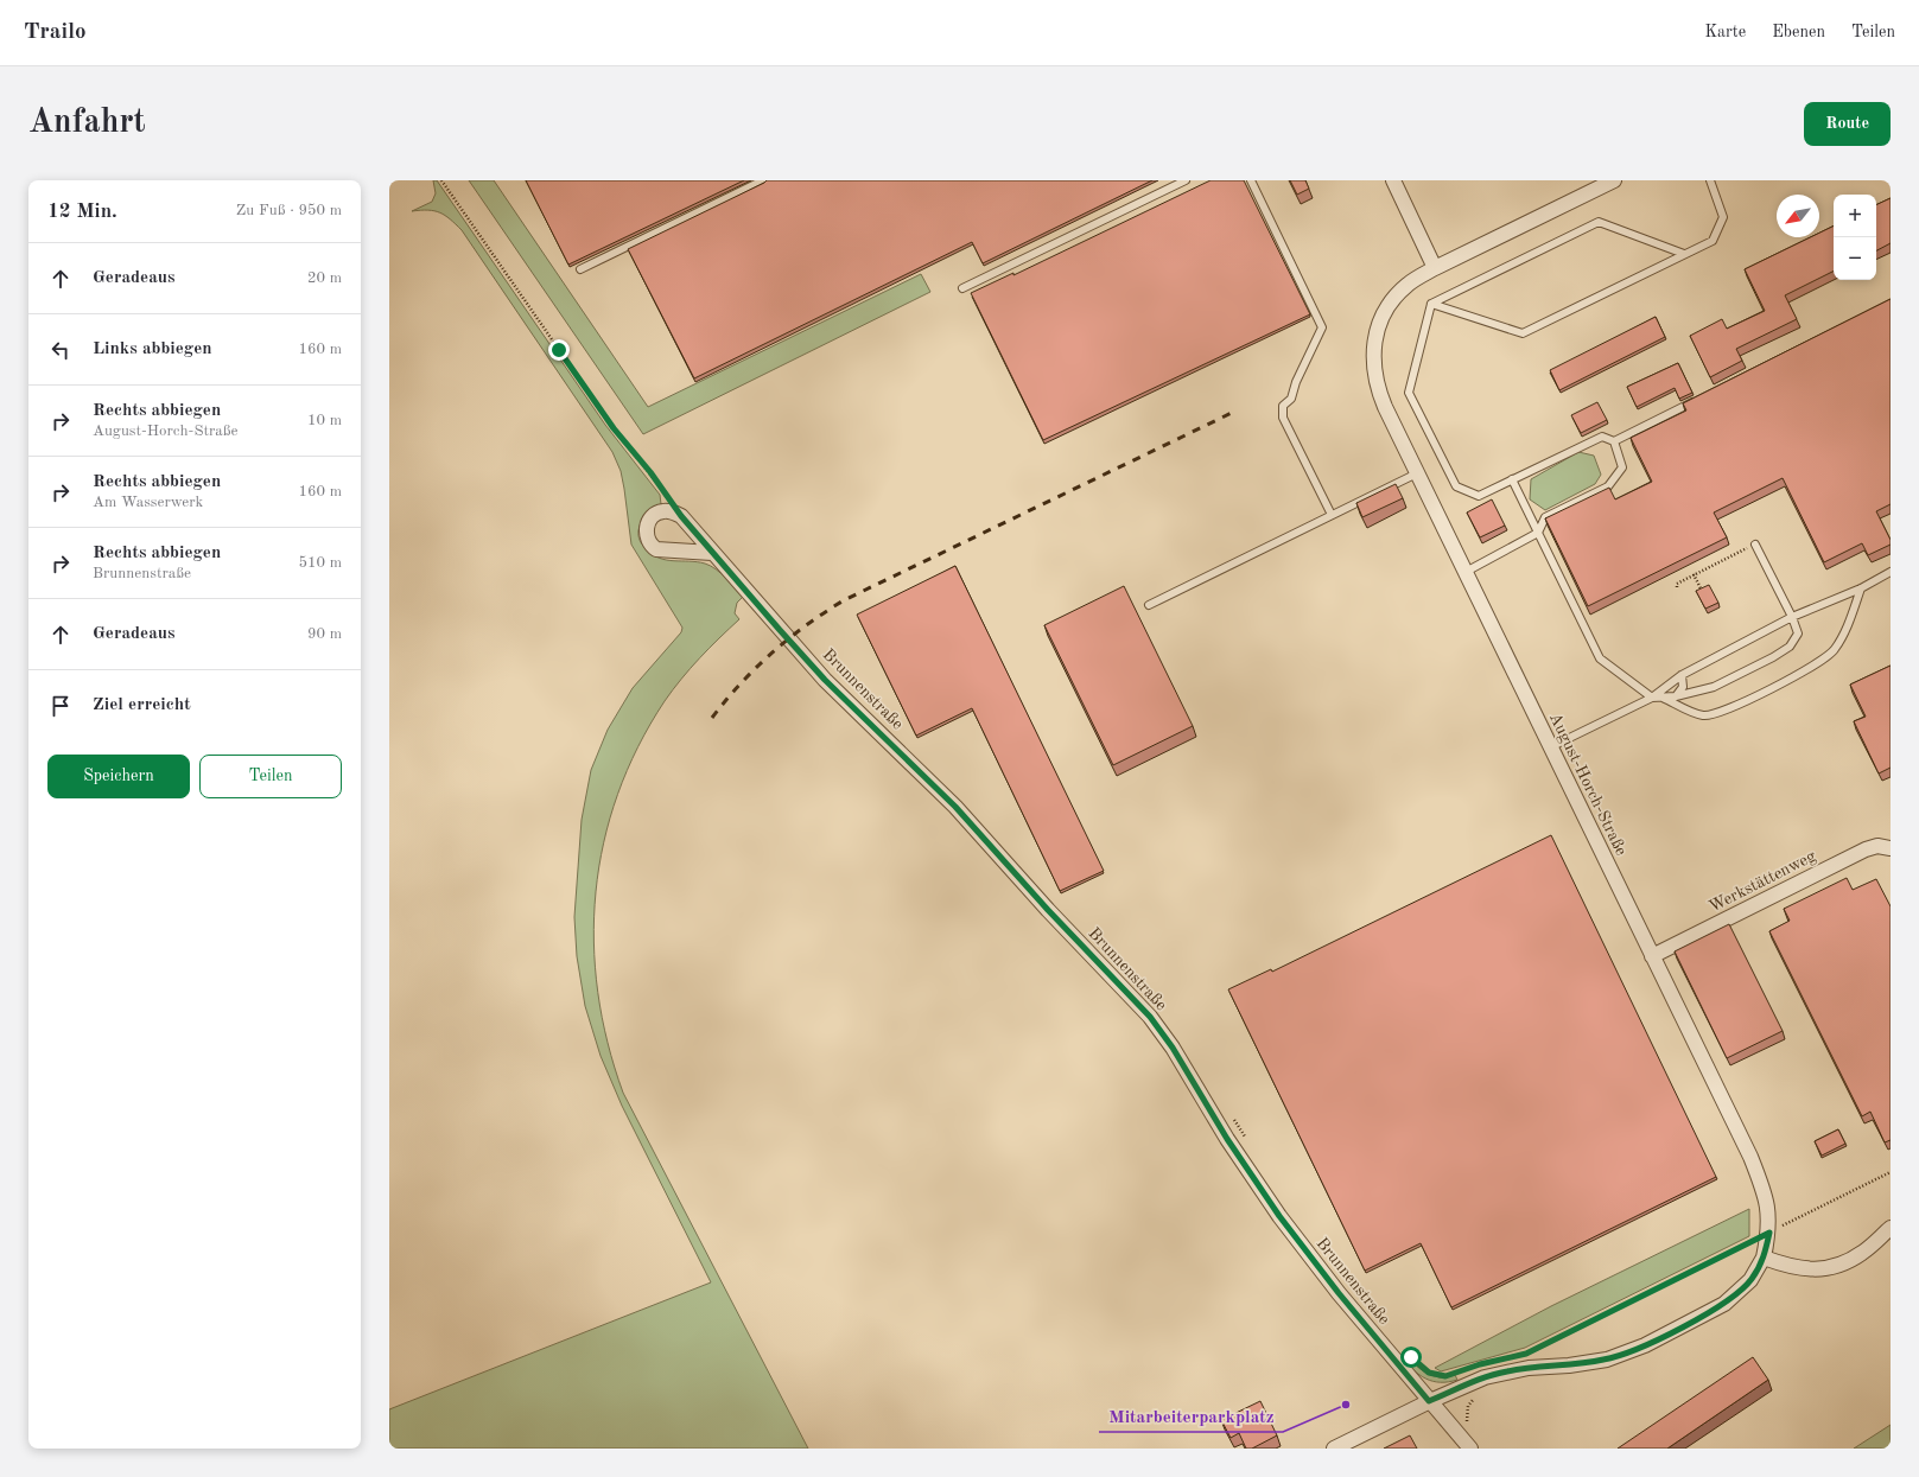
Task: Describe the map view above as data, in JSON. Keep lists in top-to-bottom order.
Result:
{
  "streets": {
    "street": ["Brunnenstraße", "August-Horch-Straße", "Werkstättenweg"]
  },
  "crossings": [
    ["Brunnenstraße", "August-Horch-Straße"],
    ["August-Horch-Straße", "Werkstättenweg"]
  ],
  "places": ["Mitarbeiterparkplatz"],
  "north": "bottom left",
  "page": {
    "header": "Trailo",
    "nav": ["Karte", "Ebenen", "Teilen"],
    "buttons": [
      "Route",
      ["Speichern", "Teilen"]
    ],
    "title": "Anfahrt",
    "heading": ["12 Min.", "Zu Fuß · 950 m"],
    "map_buttons": ["+", "−"],
    "list": [
      ["Geradeaus", "20 m"],
      ["Links abbiegen", "160 m"],
      ["Rechts abbiegen", "August-Horch-Straße", "10 m"],
      ["Rechts abbiegen", "Am Wasserwerk", "160 m"],
      ["Rechts abbiegen", "Brunnenstraße", "510 m"],
      ["Geradeaus", "90 m"],
      "Ziel erreicht"
    ]
  }
}
